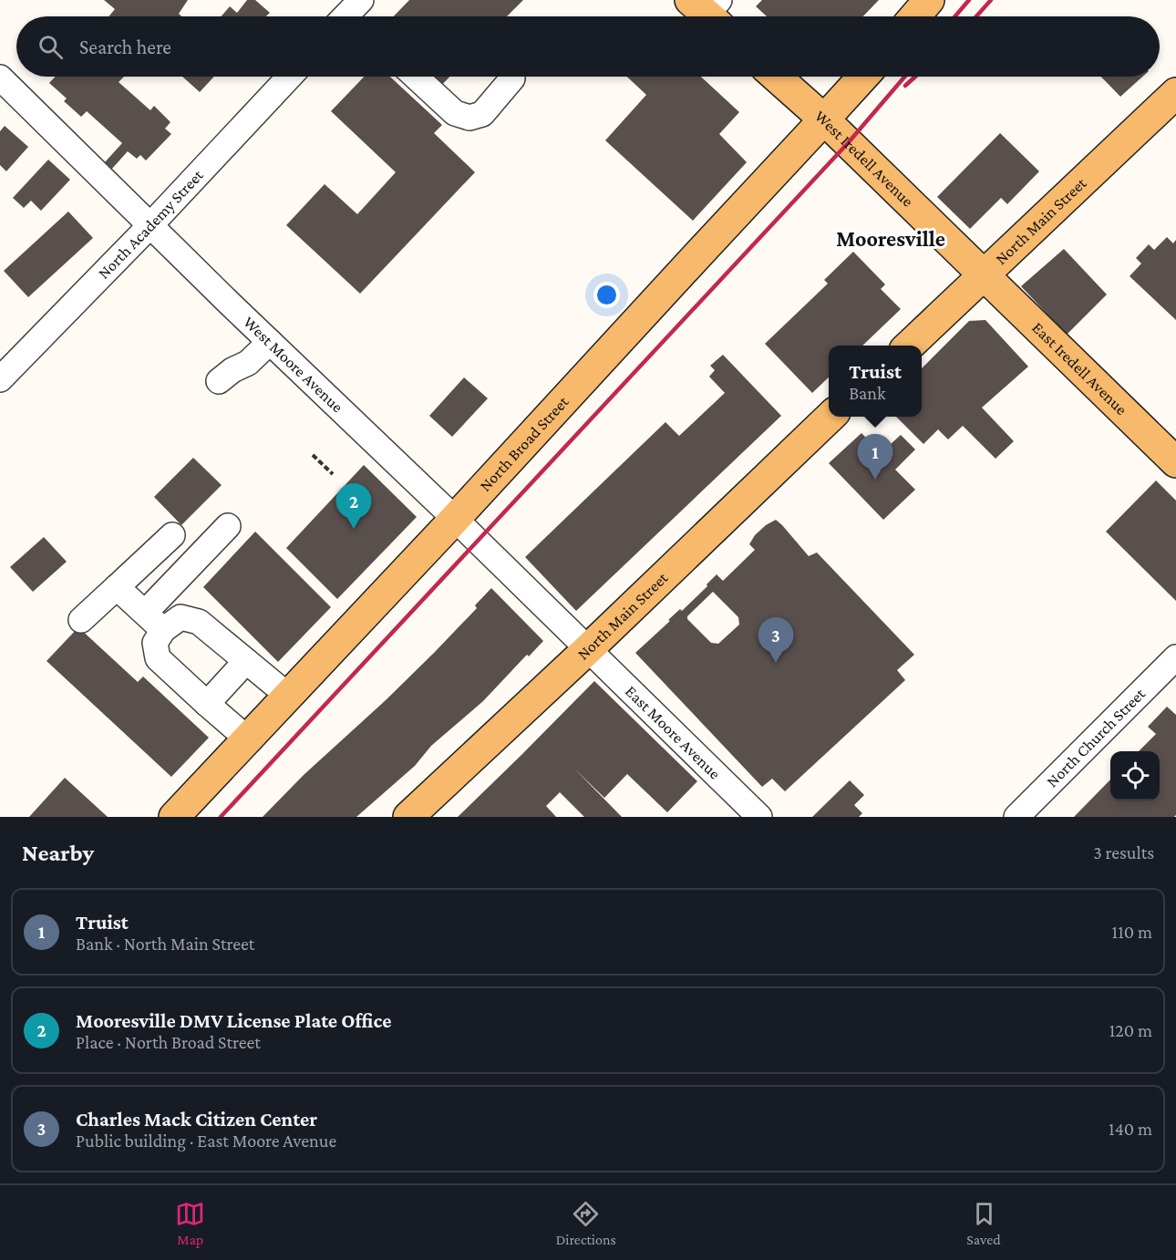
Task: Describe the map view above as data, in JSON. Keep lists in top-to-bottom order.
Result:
{
  "streets": {
    "main road": [
      "West Iredell Avenue",
      "North Main Street",
      "East Iredell Avenue",
      "North Broad Street"
    ],
    "street": [
      "North Academy Street",
      "West Moore Avenue",
      "East Moore Avenue",
      "North Church Street"
    ]
  },
  "crossings": [
    ["West Iredell Avenue", "North Main Street"],
    ["West Iredell Avenue", "East Iredell Avenue"],
    ["West Iredell Avenue", "North Broad Street"],
    ["North Main Street", "West Moore Avenue"],
    ["North Main Street", "East Iredell Avenue"],
    ["North Main Street", "East Moore Avenue"],
    ["North Academy Street", "West Moore Avenue"],
    ["West Moore Avenue", "North Broad Street"],
    ["West Moore Avenue", "East Moore Avenue"]
  ],
  "districts": ["Mooresville"],
  "page": {
    "search": "Search here",
    "popup": ["Truist", "Bank"],
    "pins": ["1", "2", "3"],
    "heading": ["Nearby", "3 results"],
    "list": [
      {
        "mark": "1",
        "name": "Truist",
        "note": "Bank · North Main Street",
        "value": "110 m"
      },
      {
        "mark": "2",
        "name": "Mooresville DMV License Plate Office",
        "note": "Place · North Broad Street",
        "value": "120 m"
      },
      {
        "mark": "3",
        "name": "Charles Mack Citizen Center",
        "note": "Public building · East Moore Avenue",
        "value": "140 m"
      }
    ],
    "nav": ["Map", "Directions", "Saved"]
  }
}
